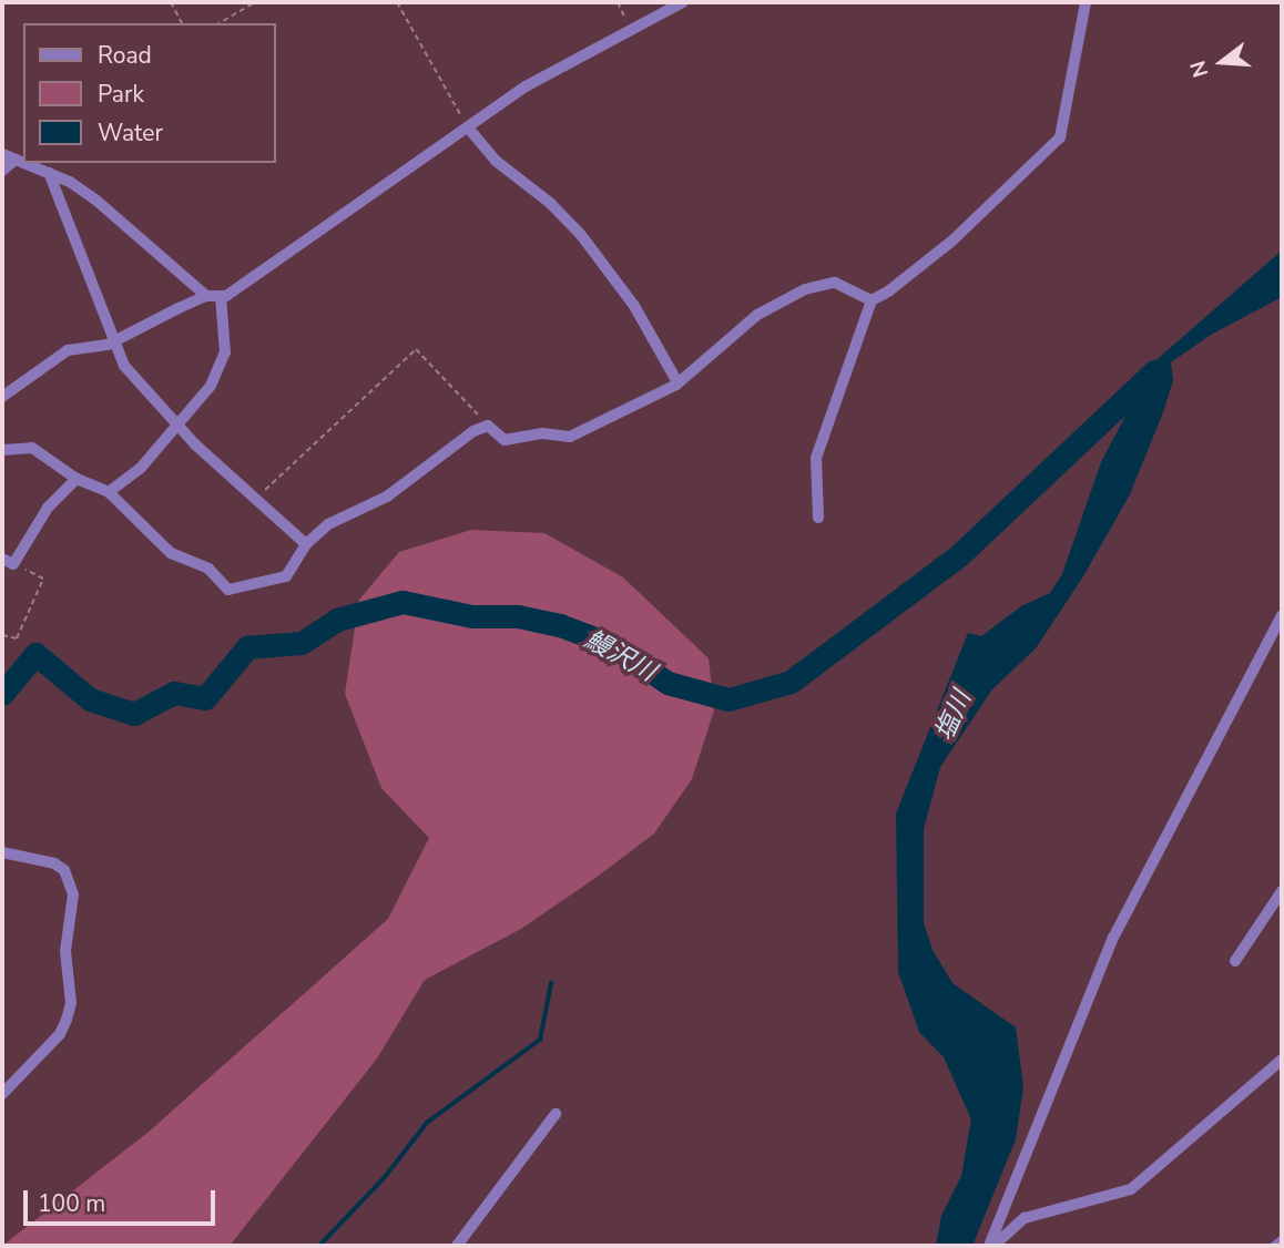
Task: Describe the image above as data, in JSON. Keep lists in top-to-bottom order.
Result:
{
  "water": ["鰻沢川", "塩川"],
  "legend": ["Road", "Park", "Water"],
  "scale_bar": "100 m",
  "north": "left"
}
